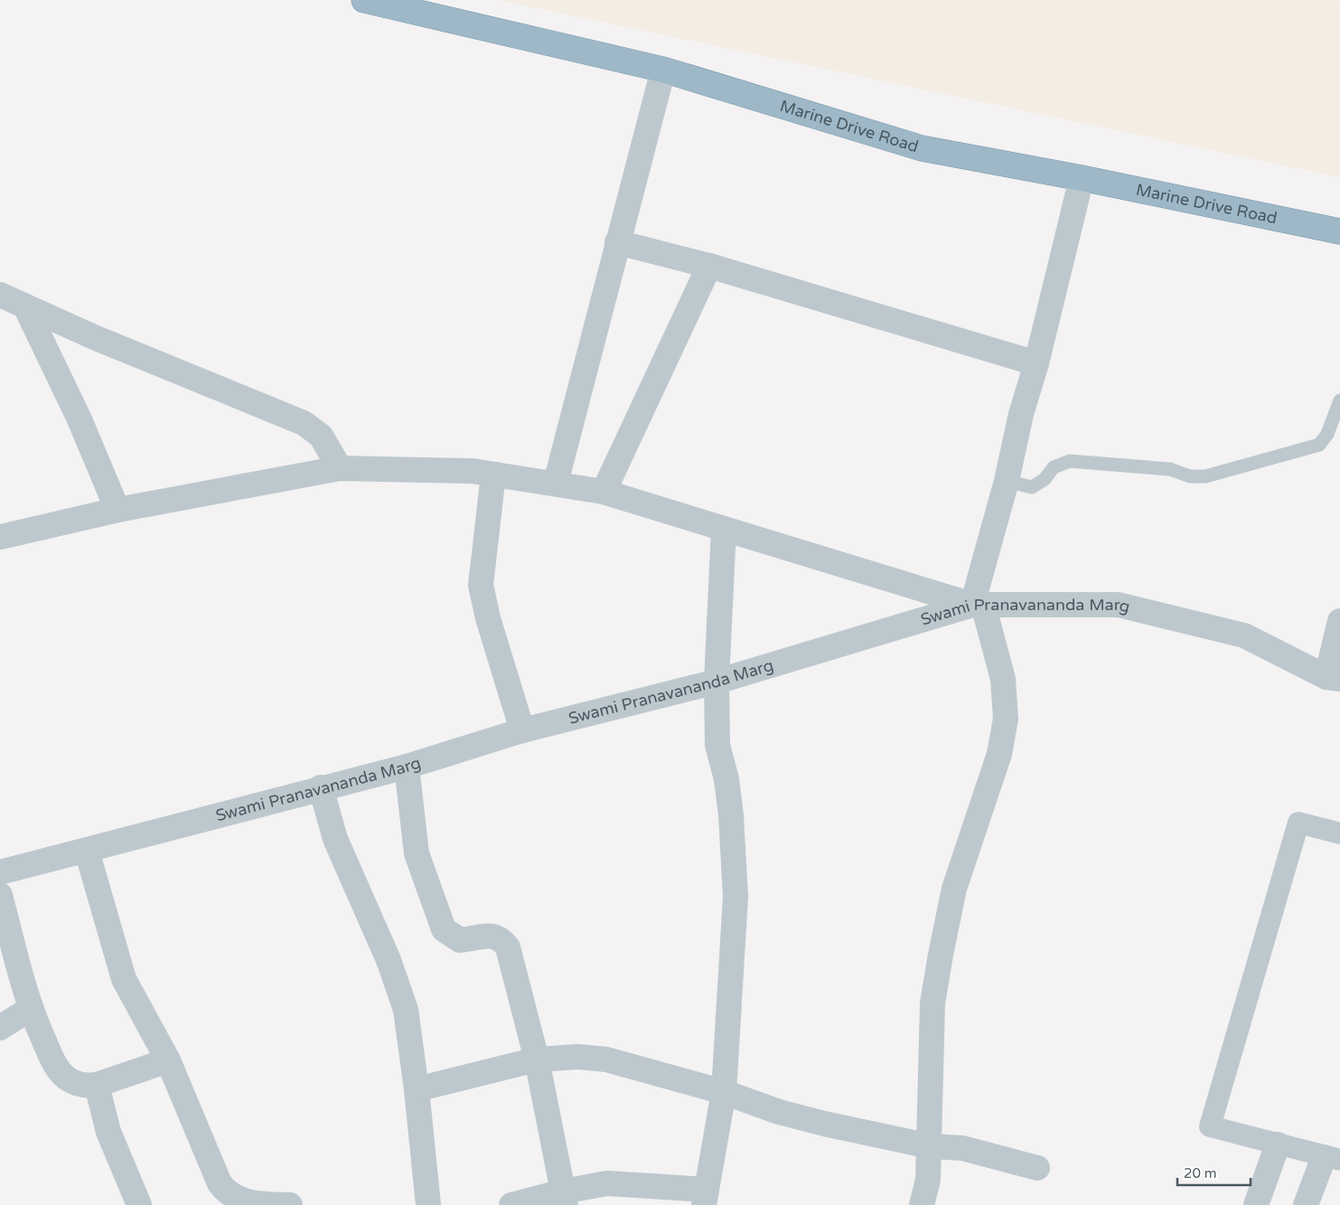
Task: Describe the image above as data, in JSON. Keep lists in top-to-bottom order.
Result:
{
  "streets": {
    "highway": ["Marine Drive Road"],
    "street": ["Swami Pranavananda Marg"]
  },
  "scale_bar": "20 m"
}
